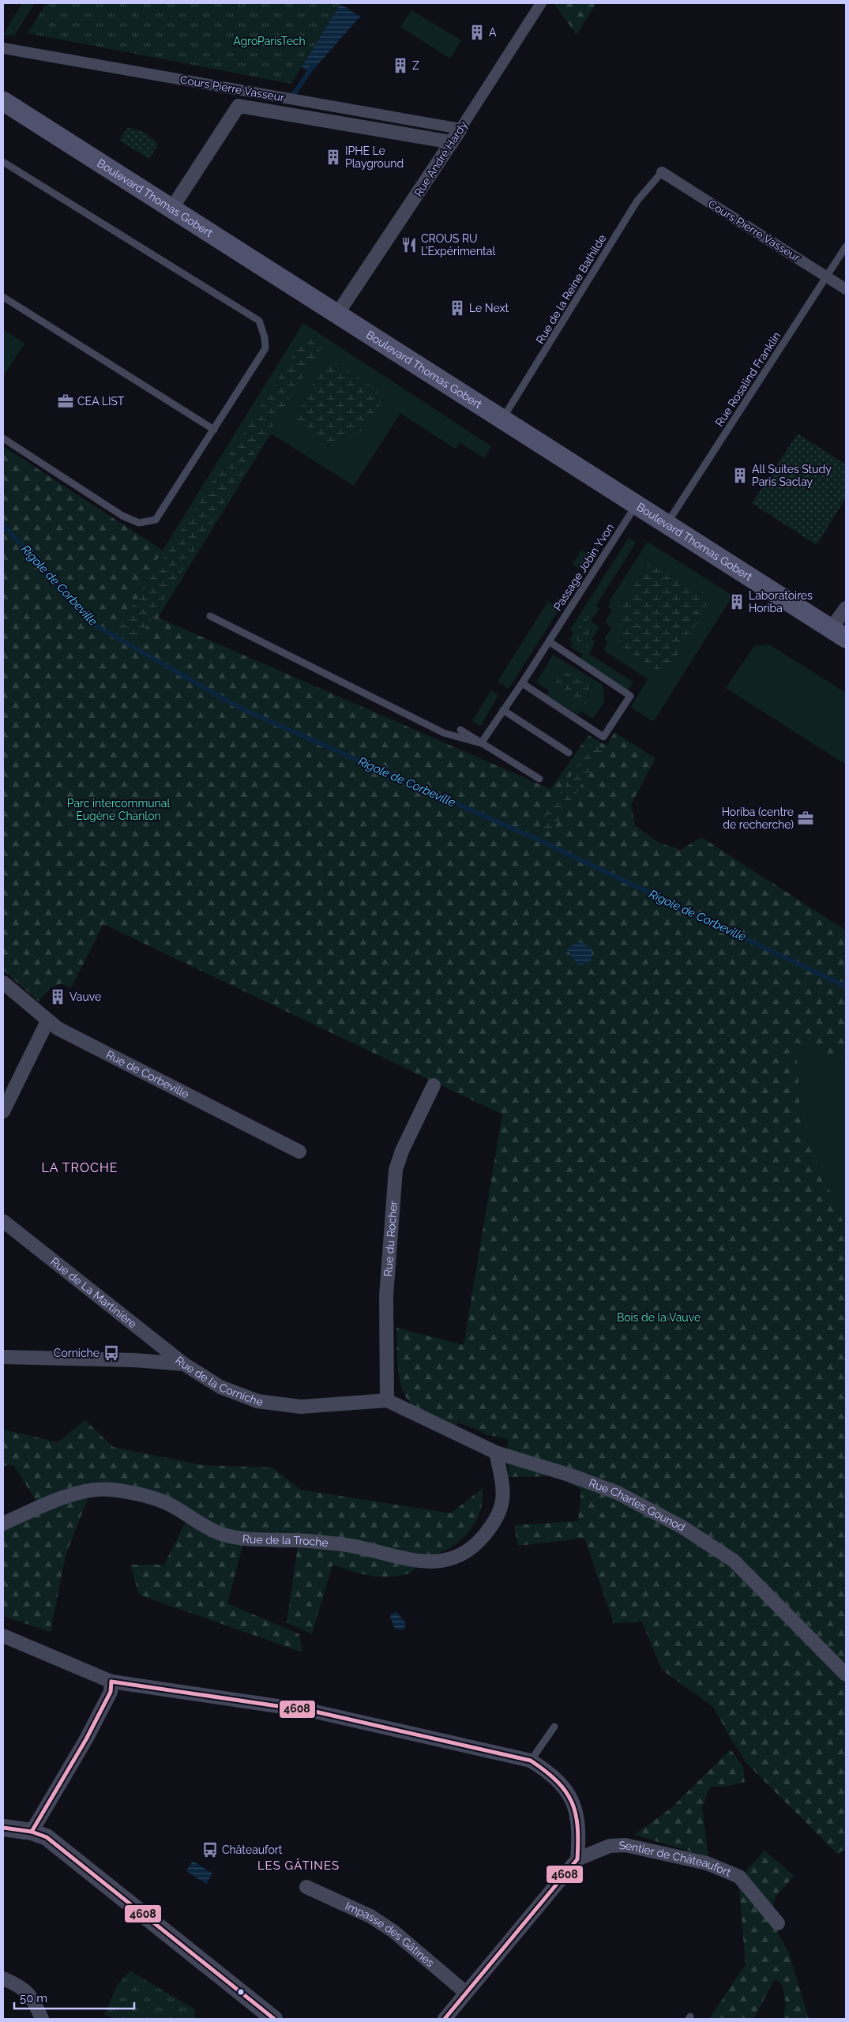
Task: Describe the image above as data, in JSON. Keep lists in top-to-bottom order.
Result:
{
  "streets": {
    "main road": ["Boulevard Thomas Gobert"],
    "street": [
      "Cours Pierre Vasseur",
      "Rue André Hardy",
      "Rue de Corbeville",
      "Rue du Rocher",
      "Rue de La Martinière",
      "Rue de la Corniche",
      "Rue Charles Gounod",
      "Rue de la Troche",
      "Sentier de Châteaufort",
      "Impasse des Gâtines"
    ],
    "lane": ["Rue de la Reine Bathilde", "Rue Rosalind Franklin", "Passage Jobin Yvon"]
  },
  "crossings": [
    ["Cours Pierre Vasseur", "Rue André Hardy"],
    ["Cours Pierre Vasseur", "Rue de la Reine Bathilde"],
    ["Cours Pierre Vasseur", "Rue Rosalind Franklin"],
    ["Rue André Hardy", "Boulevard Thomas Gobert"],
    ["Boulevard Thomas Gobert", "Rue de la Reine Bathilde"],
    ["Boulevard Thomas Gobert", "Rue Rosalind Franklin"],
    ["Boulevard Thomas Gobert", "Passage Jobin Yvon"],
    ["Rue du Rocher", "Rue de la Corniche"],
    ["Rue du Rocher", "Rue Charles Gounod"],
    ["Rue de La Martinière", "Rue de la Corniche"],
    ["Rue de la Corniche", "Rue Charles Gounod"],
    ["Rue Charles Gounod", "Rue de la Troche"]
  ],
  "districts": ["LA TROCHE", "LES GÂTINES"],
  "water": ["Rigole de Corbeville"],
  "parks": ["AgroParisTech", "Parc intercommunal Eugène Chanlon", "Bois de la Vauve"],
  "places": {
    "building": [
      "A",
      "Z",
      "IPHE Le Playground",
      "Le Next",
      "All Suites Study Paris Saclay",
      "Laboratoires Horiba",
      "Vauve"
    ],
    "restaurant": ["CROUS RU L’Expérimental"],
    "office": ["CEA LIST", "Horiba (centre de recherche)"],
    "bus stop": ["Corniche", "Châteaufort"]
  },
  "lines": ["transit line 4608"],
  "scale_bar": "50 m"
}
